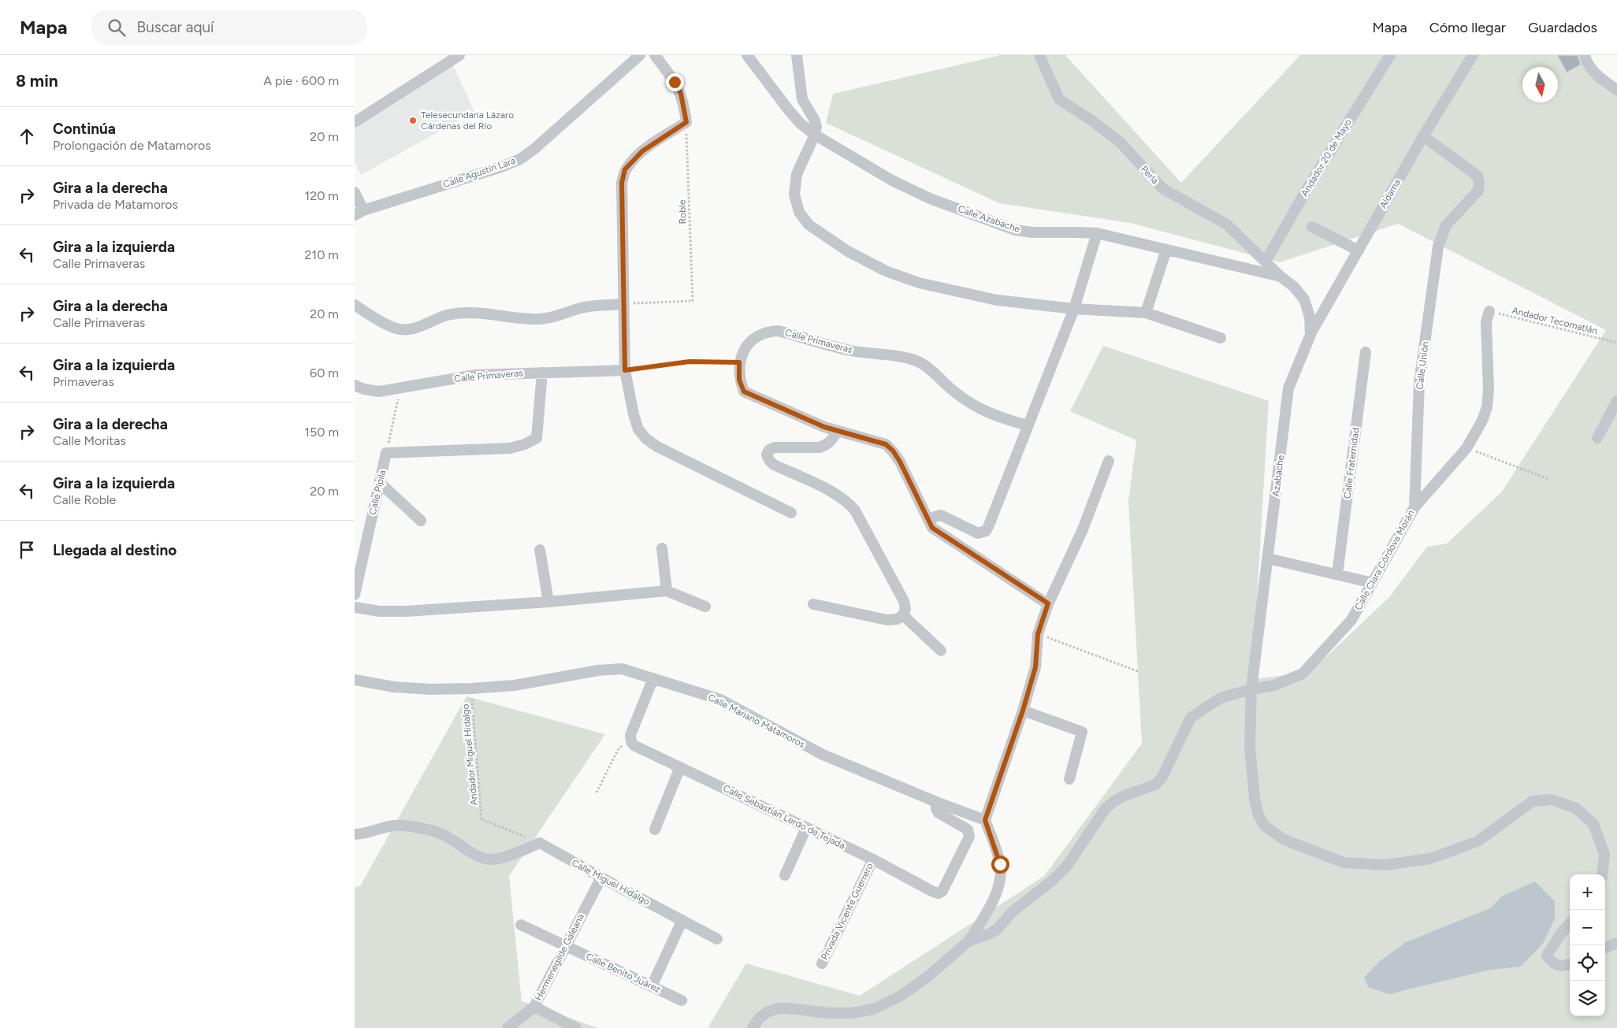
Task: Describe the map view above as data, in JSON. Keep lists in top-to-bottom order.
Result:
{
  "streets": {
    "street": [
      "Andador 20 de Mayo",
      "Calle Agustín Lara",
      "Perla",
      "Aldama",
      "Calle Azabache",
      "Calle Primaveras",
      "Calle Unión",
      "Calle Fraternidad",
      "Azabache",
      "Calle Pípila",
      "Calle Clara Córdova Morán",
      "Calle Mariano Matamoros",
      "Calle Sebastián Lerdo de Tejada",
      "Calle Miguel Hidalgo",
      "Privada Vicente Guerrero",
      "Hermenegilde Galeana",
      "Calle Benito Juárez"
    ],
    "path": ["Roble", "Andador Tecomatlán", "Andador Miguel Hidalgo"]
  },
  "crossings": [
    ["Andador 20 de Mayo", "Perla"],
    ["Perla", "Calle Azabache"],
    ["Perla", "Azabache"],
    ["Aldama", "Calle Unión"],
    ["Aldama", "Azabache"],
    ["Calle Azabache", "Azabache"],
    ["Andador Tecomatlán", "Calle Clara Córdova Morán"],
    ["Calle Unión", "Calle Clara Córdova Morán"],
    ["Azabache", "Calle Clara Córdova Morán"],
    ["Calle Mariano Matamoros", "Andador Miguel Hidalgo"],
    ["Calle Mariano Matamoros", "Calle Sebastián Lerdo de Tejada"],
    ["Andador Miguel Hidalgo", "Calle Miguel Hidalgo"],
    ["Calle Sebastián Lerdo de Tejada", "Privada Vicente Guerrero"],
    ["Calle Miguel Hidalgo", "Hermenegilde Galeana"],
    ["Hermenegilde Galeana", "Calle Benito Juárez"]
  ],
  "places": ["Telesecundaria Lázaro Cárdenas del Río"],
  "north": "bottom",
  "page": {
    "header": "Mapa",
    "search": "Buscar aquí",
    "nav": ["Mapa", "Cómo llegar", "Guardados"],
    "heading": ["8 min", "A pie · 600 m"],
    "list": [
      ["Continúa", "Prolongación de Matamoros", "20 m"],
      ["Gira a la derecha", "Privada de Matamoros", "120 m"],
      ["Gira a la izquierda", "Calle Primaveras", "210 m"],
      ["Gira a la derecha", "Calle Primaveras", "20 m"],
      ["Gira a la izquierda", "Primaveras", "60 m"],
      ["Gira a la derecha", "Calle Moritas", "150 m"],
      ["Gira a la izquierda", "Calle Roble", "20 m"],
      "Llegada al destino"
    ],
    "map_buttons": ["+", "−"]
  }
}
